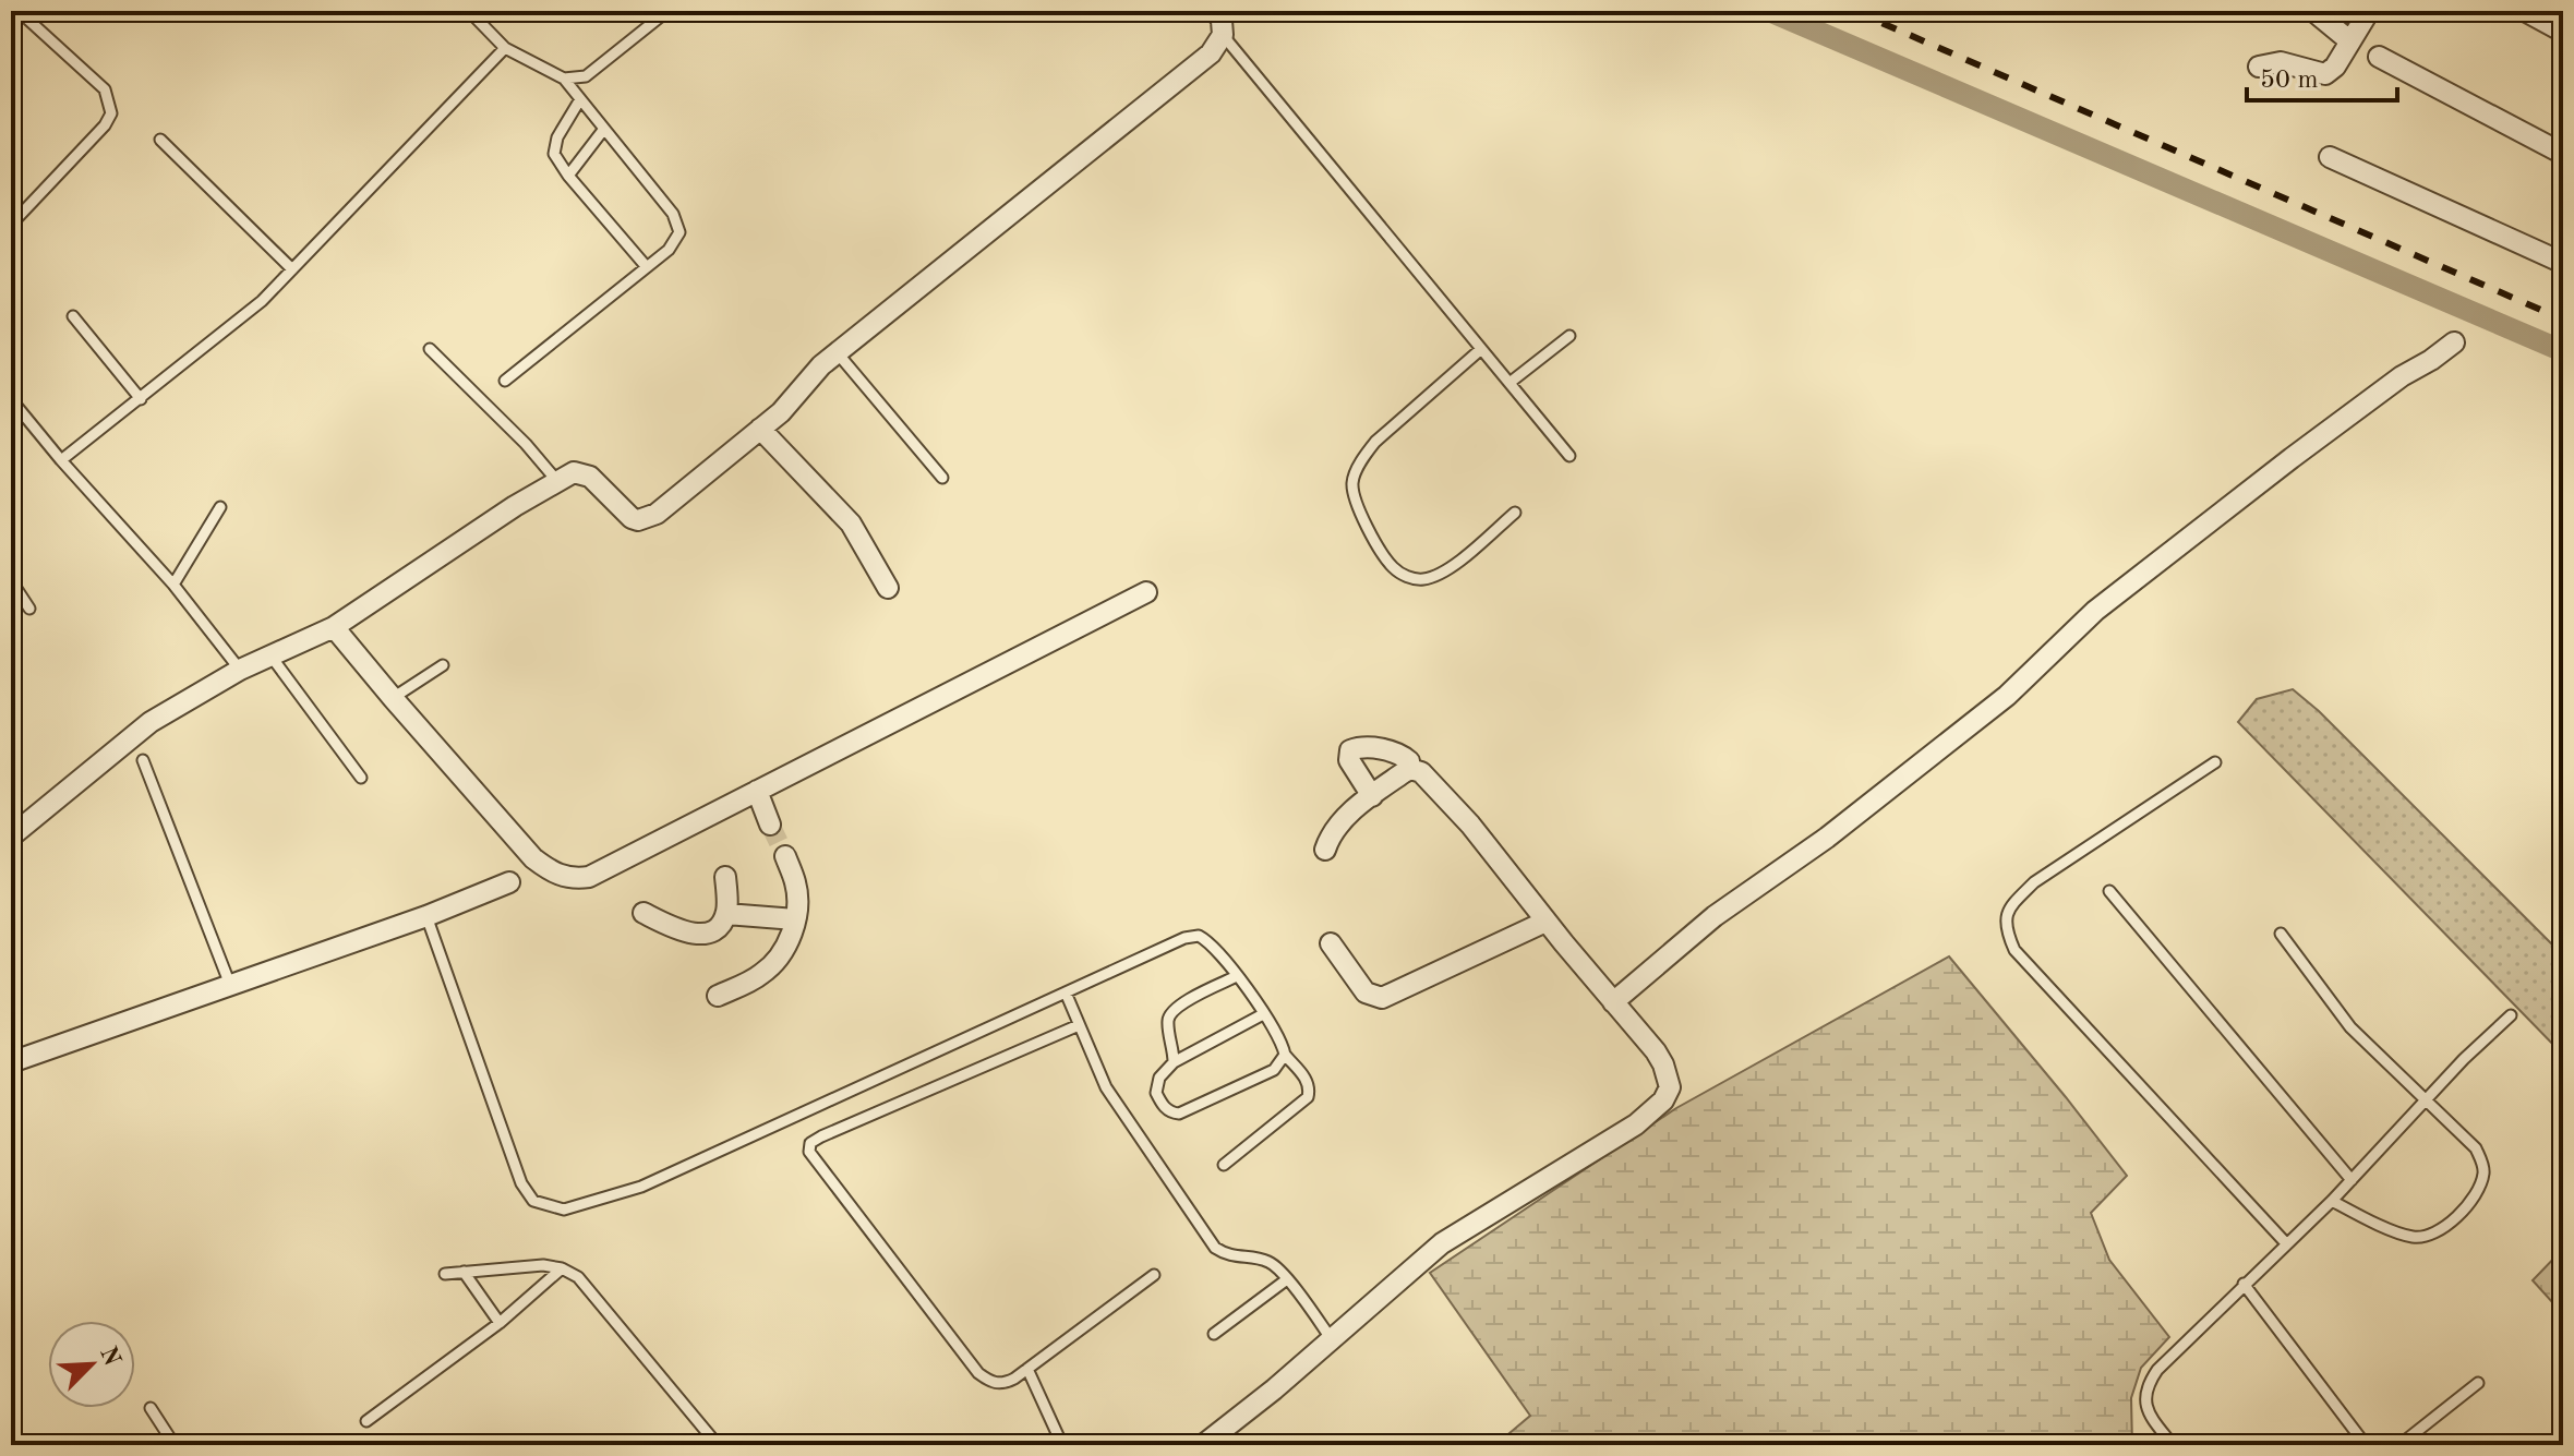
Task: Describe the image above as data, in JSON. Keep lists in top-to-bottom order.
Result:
{
  "scale_bar": "50 m",
  "north": "top right"
}
